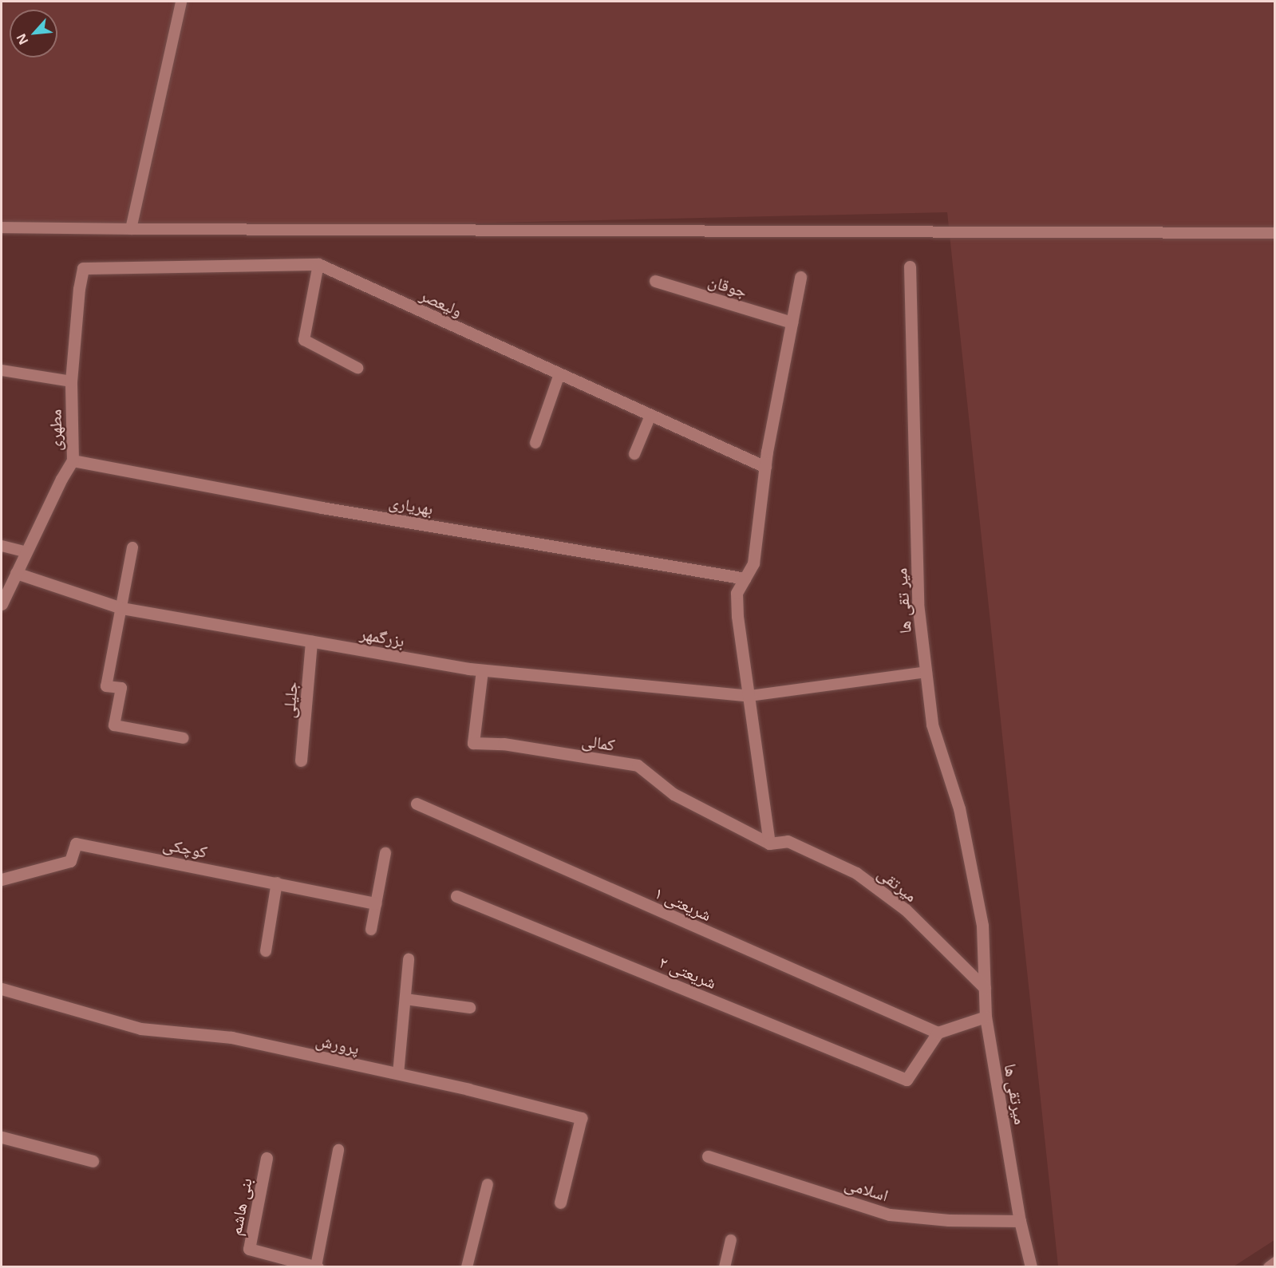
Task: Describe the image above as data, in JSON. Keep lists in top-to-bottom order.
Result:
{
  "streets": {
    "street": [
      "جوقان",
      "ولیعصر",
      "مطهری",
      "بهریاری",
      "میر تقی ها",
      "بزرگمهر",
      "جلیلی",
      "کمالی",
      "کوچکی",
      "میرتقی",
      "شریعتی ۱",
      "شریعتی ۲",
      "پرورش",
      "میرتقی ها",
      "اسلامی",
      "بنی هاشم"
    ]
  },
  "crossings": [
    ["ولیعصر", "مطهری"],
    ["مطهری", "بهریاری"],
    ["مطهری", "بزرگمهر"],
    ["میر تقی ها", "میرتقی ها"],
    ["بزرگمهر", "جلیلی"],
    ["بزرگمهر", "کمالی"],
    ["کمالی", "میرتقی"],
    ["میرتقی", "میرتقی ها"],
    ["شریعتی ۱", "شریعتی ۲"],
    ["میرتقی ها", "اسلامی"]
  ],
  "north": "bottom left"
}
